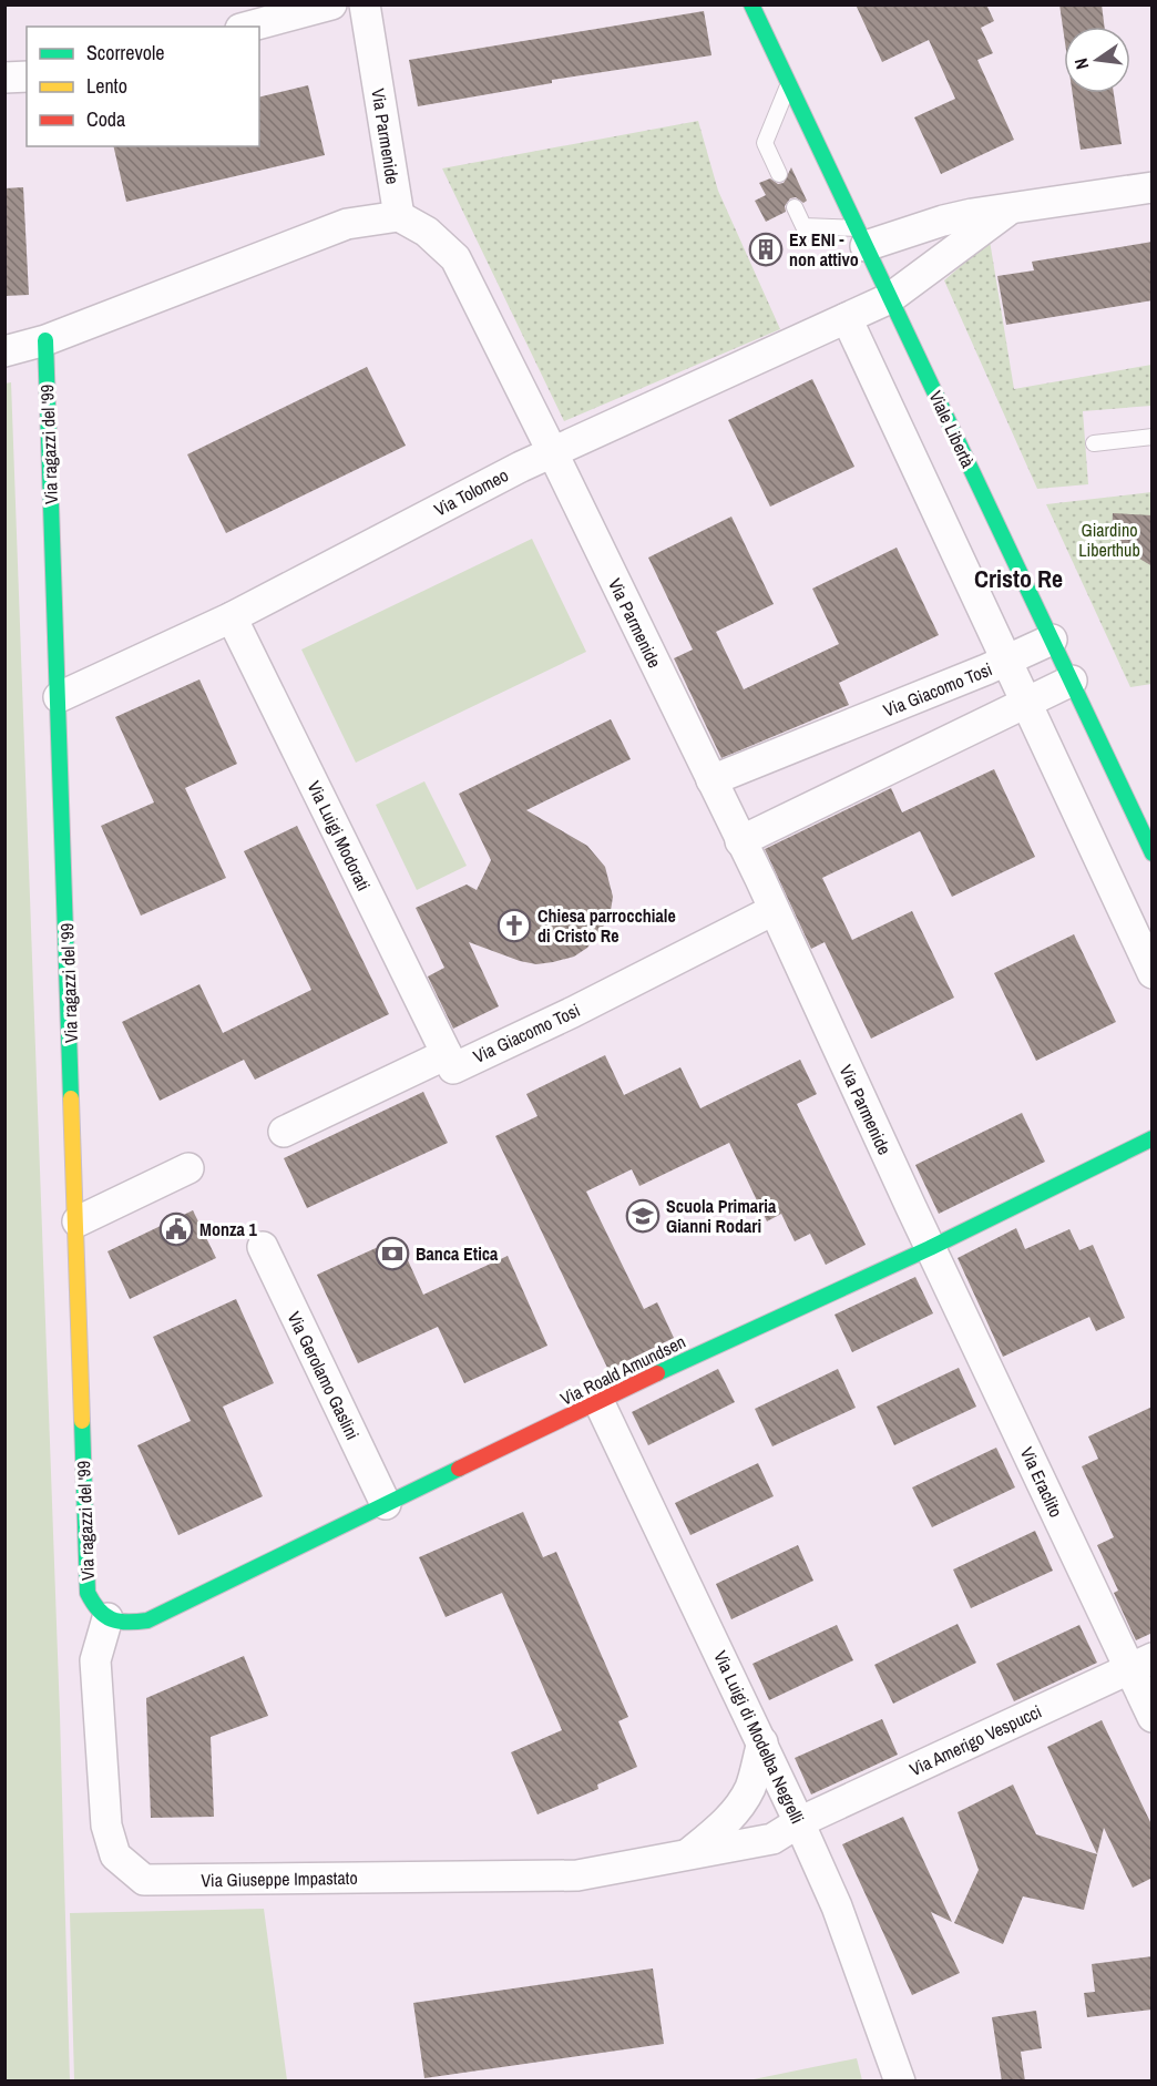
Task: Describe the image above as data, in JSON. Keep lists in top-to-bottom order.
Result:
{
  "streets": {
    "street": [
      "Via Parmenide",
      "Viale Libertà",
      "Via ragazzi del '99",
      "Via Tolomeo",
      "Via Giacomo Tosi",
      "Via Luigi Modorati",
      "Via Roald Amundsen",
      "Via Gerolamo Gaslini",
      "Via Eraclito",
      "Via Luigi di Modelba Negrelli",
      "Via Amerigo Vespucci",
      "Via Giuseppe Impastato"
    ]
  },
  "crossings": [
    ["Via Parmenide", "Via Tolomeo"],
    ["Via Parmenide", "Via Giacomo Tosi"],
    ["Via Parmenide", "Via Roald Amundsen"],
    ["Via Parmenide", "Via Eraclito"],
    ["Viale Libertà", "Via Tolomeo"],
    ["Viale Libertà", "Via Giacomo Tosi"],
    ["Via ragazzi del '99", "Via Tolomeo"],
    ["Via ragazzi del '99", "Via Roald Amundsen"],
    ["Via ragazzi del '99", "Via Giuseppe Impastato"],
    ["Via Tolomeo", "Via Luigi Modorati"],
    ["Via Giacomo Tosi", "Via Luigi Modorati"],
    ["Via Roald Amundsen", "Via Gerolamo Gaslini"],
    ["Via Roald Amundsen", "Via Eraclito"],
    ["Via Roald Amundsen", "Via Luigi di Modelba Negrelli"],
    ["Via Roald Amundsen", "Via Giuseppe Impastato"],
    ["Via Eraclito", "Via Amerigo Vespucci"],
    ["Via Luigi di Modelba Negrelli", "Via Amerigo Vespucci"],
    ["Via Luigi di Modelba Negrelli", "Via Giuseppe Impastato"],
    ["Via Amerigo Vespucci", "Via Giuseppe Impastato"]
  ],
  "districts": ["Cristo Re"],
  "parks": ["Giardino Liberthub"],
  "places": {
    "building": ["Ex ENI - non attivo"],
    "church": ["Chiesa parrocchiale di Cristo Re"],
    "school or university": ["Scuola Primaria Gianni Rodari"],
    "public building": ["Monza 1"],
    "bank": ["Banca Etica"]
  },
  "legend": ["Scorrevole", "Lento", "Coda"],
  "north": "left"
}
